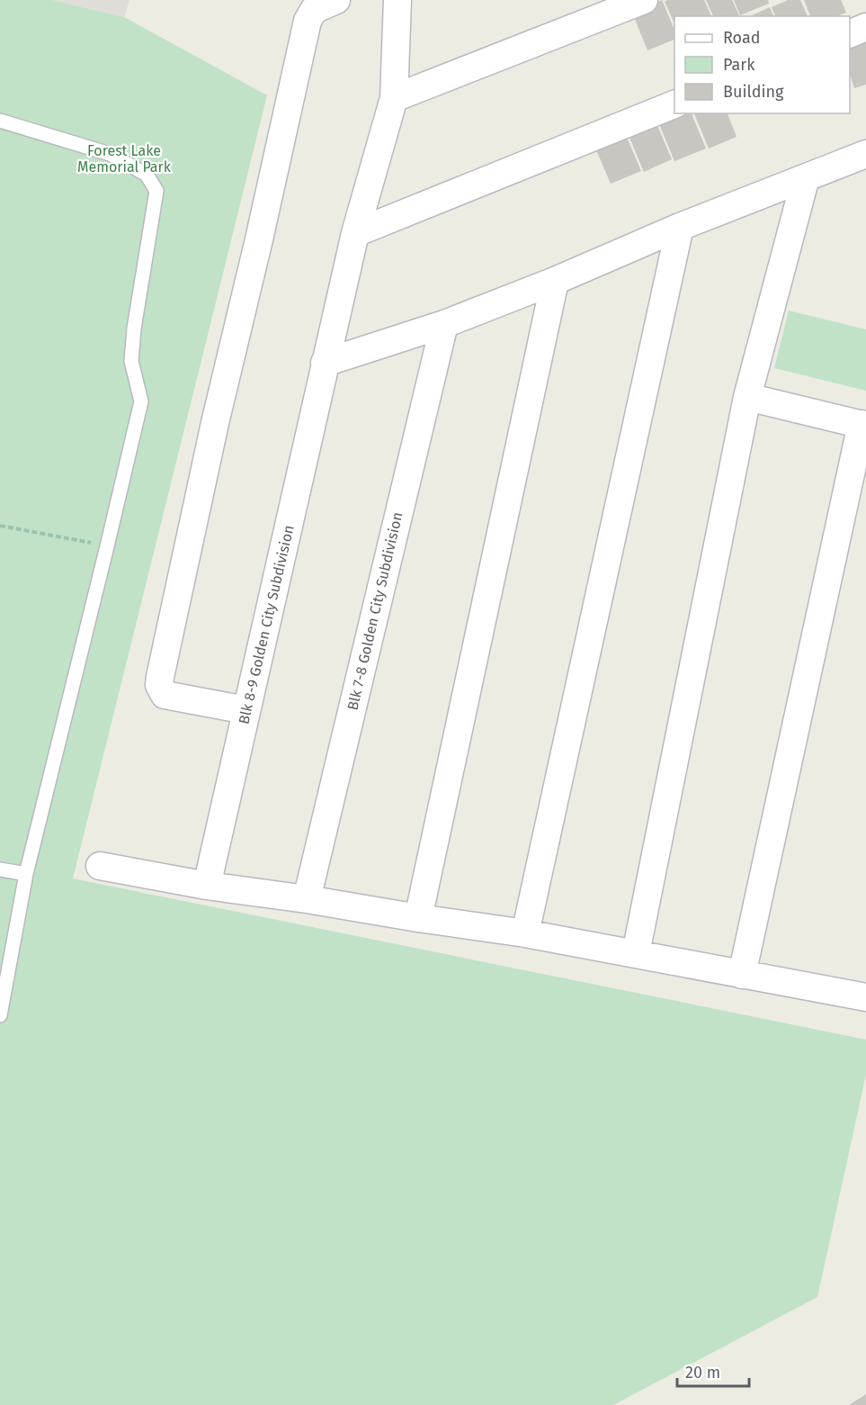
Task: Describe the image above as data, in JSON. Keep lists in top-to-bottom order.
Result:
{
  "streets": {
    "street": ["Blk 7-8 Golden City Subdivision", "Blk 8-9 Golden City Subdivision"]
  },
  "parks": ["Forest Lake Memorial Park"],
  "legend": ["Road", "Park", "Building"],
  "scale_bar": "20 m"
}
